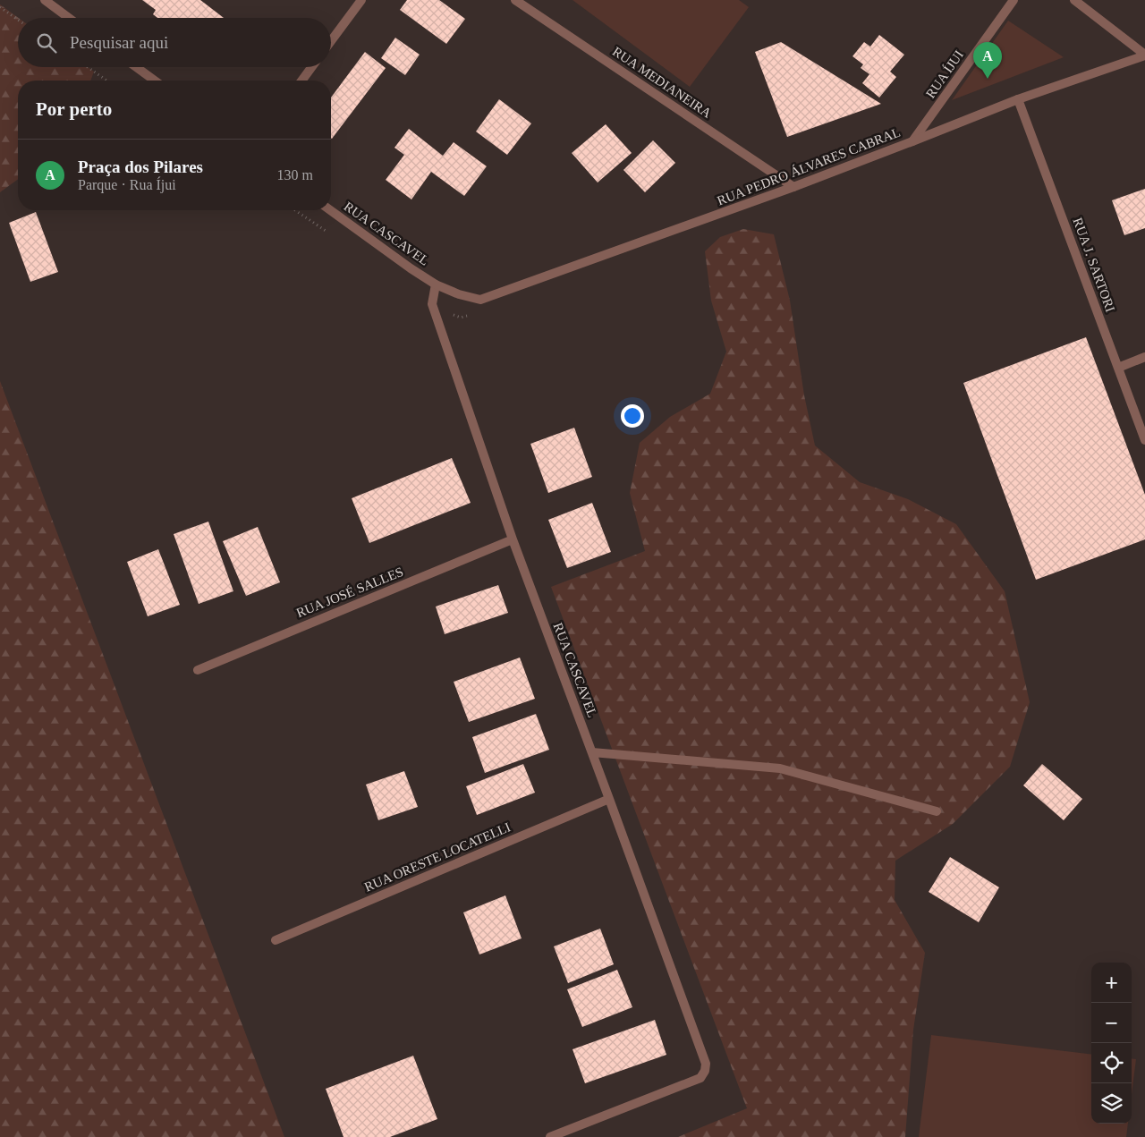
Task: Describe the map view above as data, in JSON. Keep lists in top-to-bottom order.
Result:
{
  "streets": {
    "street": [
      "RUA ÍJUI",
      "RUA MEDIANEIRA",
      "RUA PEDRO ÁLVARES CABRAL",
      "RUA CASCAVEL",
      "RUA J. SARTORI",
      "RUA JOSÉ SALLES",
      "RUA ORESTE LOCATELLI"
    ]
  },
  "crossings": [
    ["RUA ÍJUI", "RUA PEDRO ÁLVARES CABRAL"],
    ["RUA MEDIANEIRA", "RUA PEDRO ÁLVARES CABRAL"],
    ["RUA PEDRO ÁLVARES CABRAL", "RUA CASCAVEL"],
    ["RUA PEDRO ÁLVARES CABRAL", "RUA J. SARTORI"],
    ["RUA CASCAVEL", "RUA JOSÉ SALLES"],
    ["RUA CASCAVEL", "RUA ORESTE LOCATELLI"]
  ],
  "page": {
    "search": "Pesquisar aqui",
    "pins": "A",
    "heading": "Por perto",
    "list": [
      {
        "mark": "A",
        "name": "Praça dos Pilares",
        "note": "Parque · Rua Íjui",
        "value": "130 m"
      }
    ],
    "map_buttons": ["+", "−"]
  }
}
